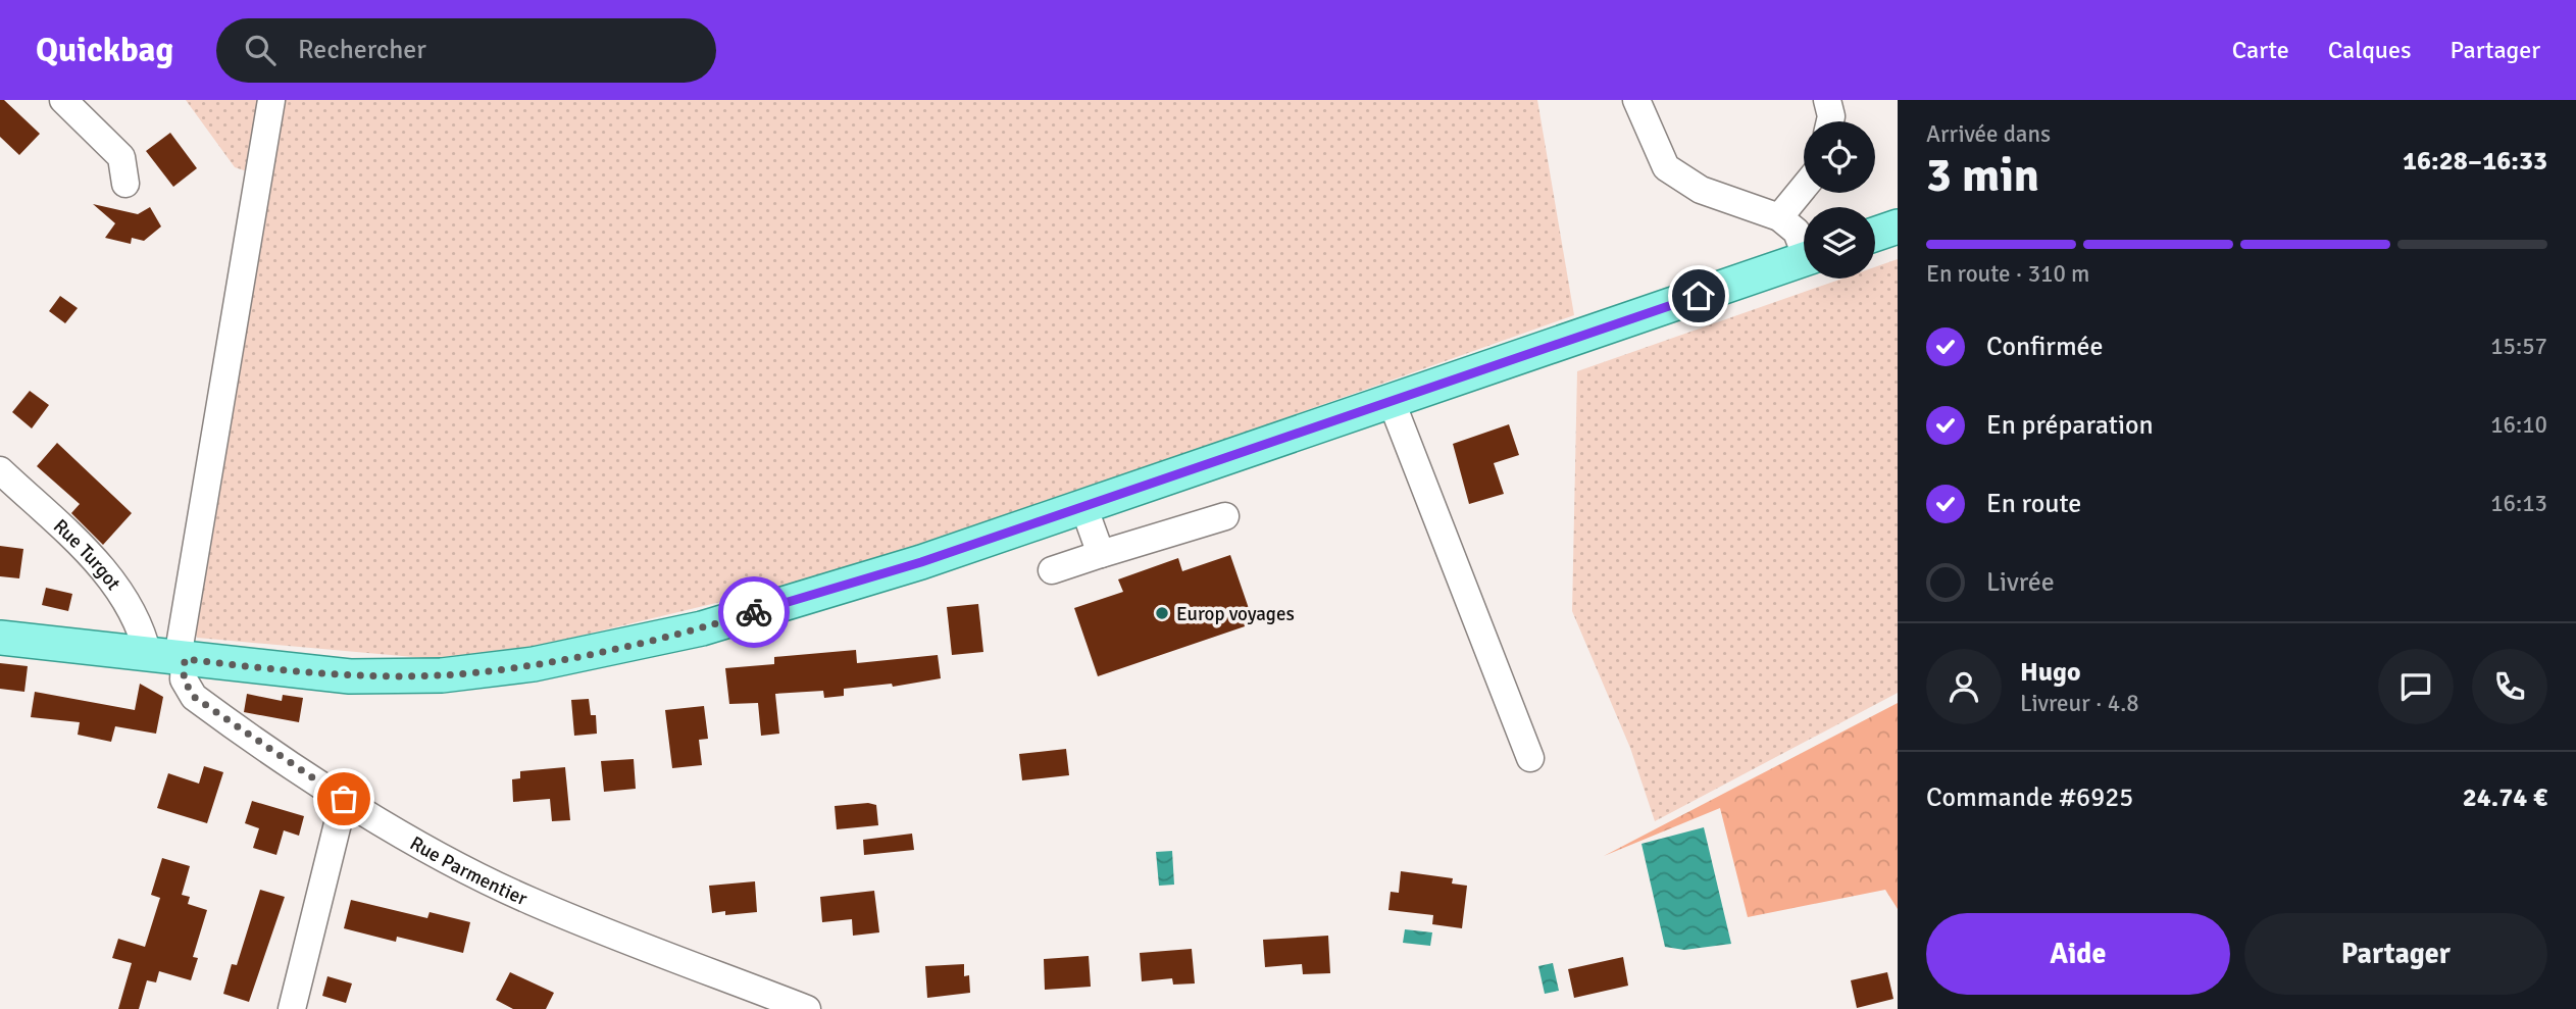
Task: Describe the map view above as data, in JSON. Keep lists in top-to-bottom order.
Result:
{
  "streets": {
    "street": ["Rue Turgot", "Rue Parmentier"]
  },
  "crossings": [
    ["Rue Turgot", "Rue Parmentier"]
  ],
  "places": ["Europ voyages"],
  "page": {
    "header": "Quickbag",
    "search": "Rechercher",
    "nav": ["Carte", "Calques", "Partager"],
    "heading": ["3 min", "Arrivée dans", "16:28–16:33"],
    "panel": [
      "Hugo",
      "Livreur · 4.8",
      "Commande #6925",
      "24.74 €"
    ],
    "bar": "En route · 310 m",
    "list": [
      ["Confirmée", "15:57"],
      ["En préparation", "16:10"],
      ["En route", "16:13"],
      "Livrée"
    ],
    "buttons": ["Aide", "Partager"]
  }
}
